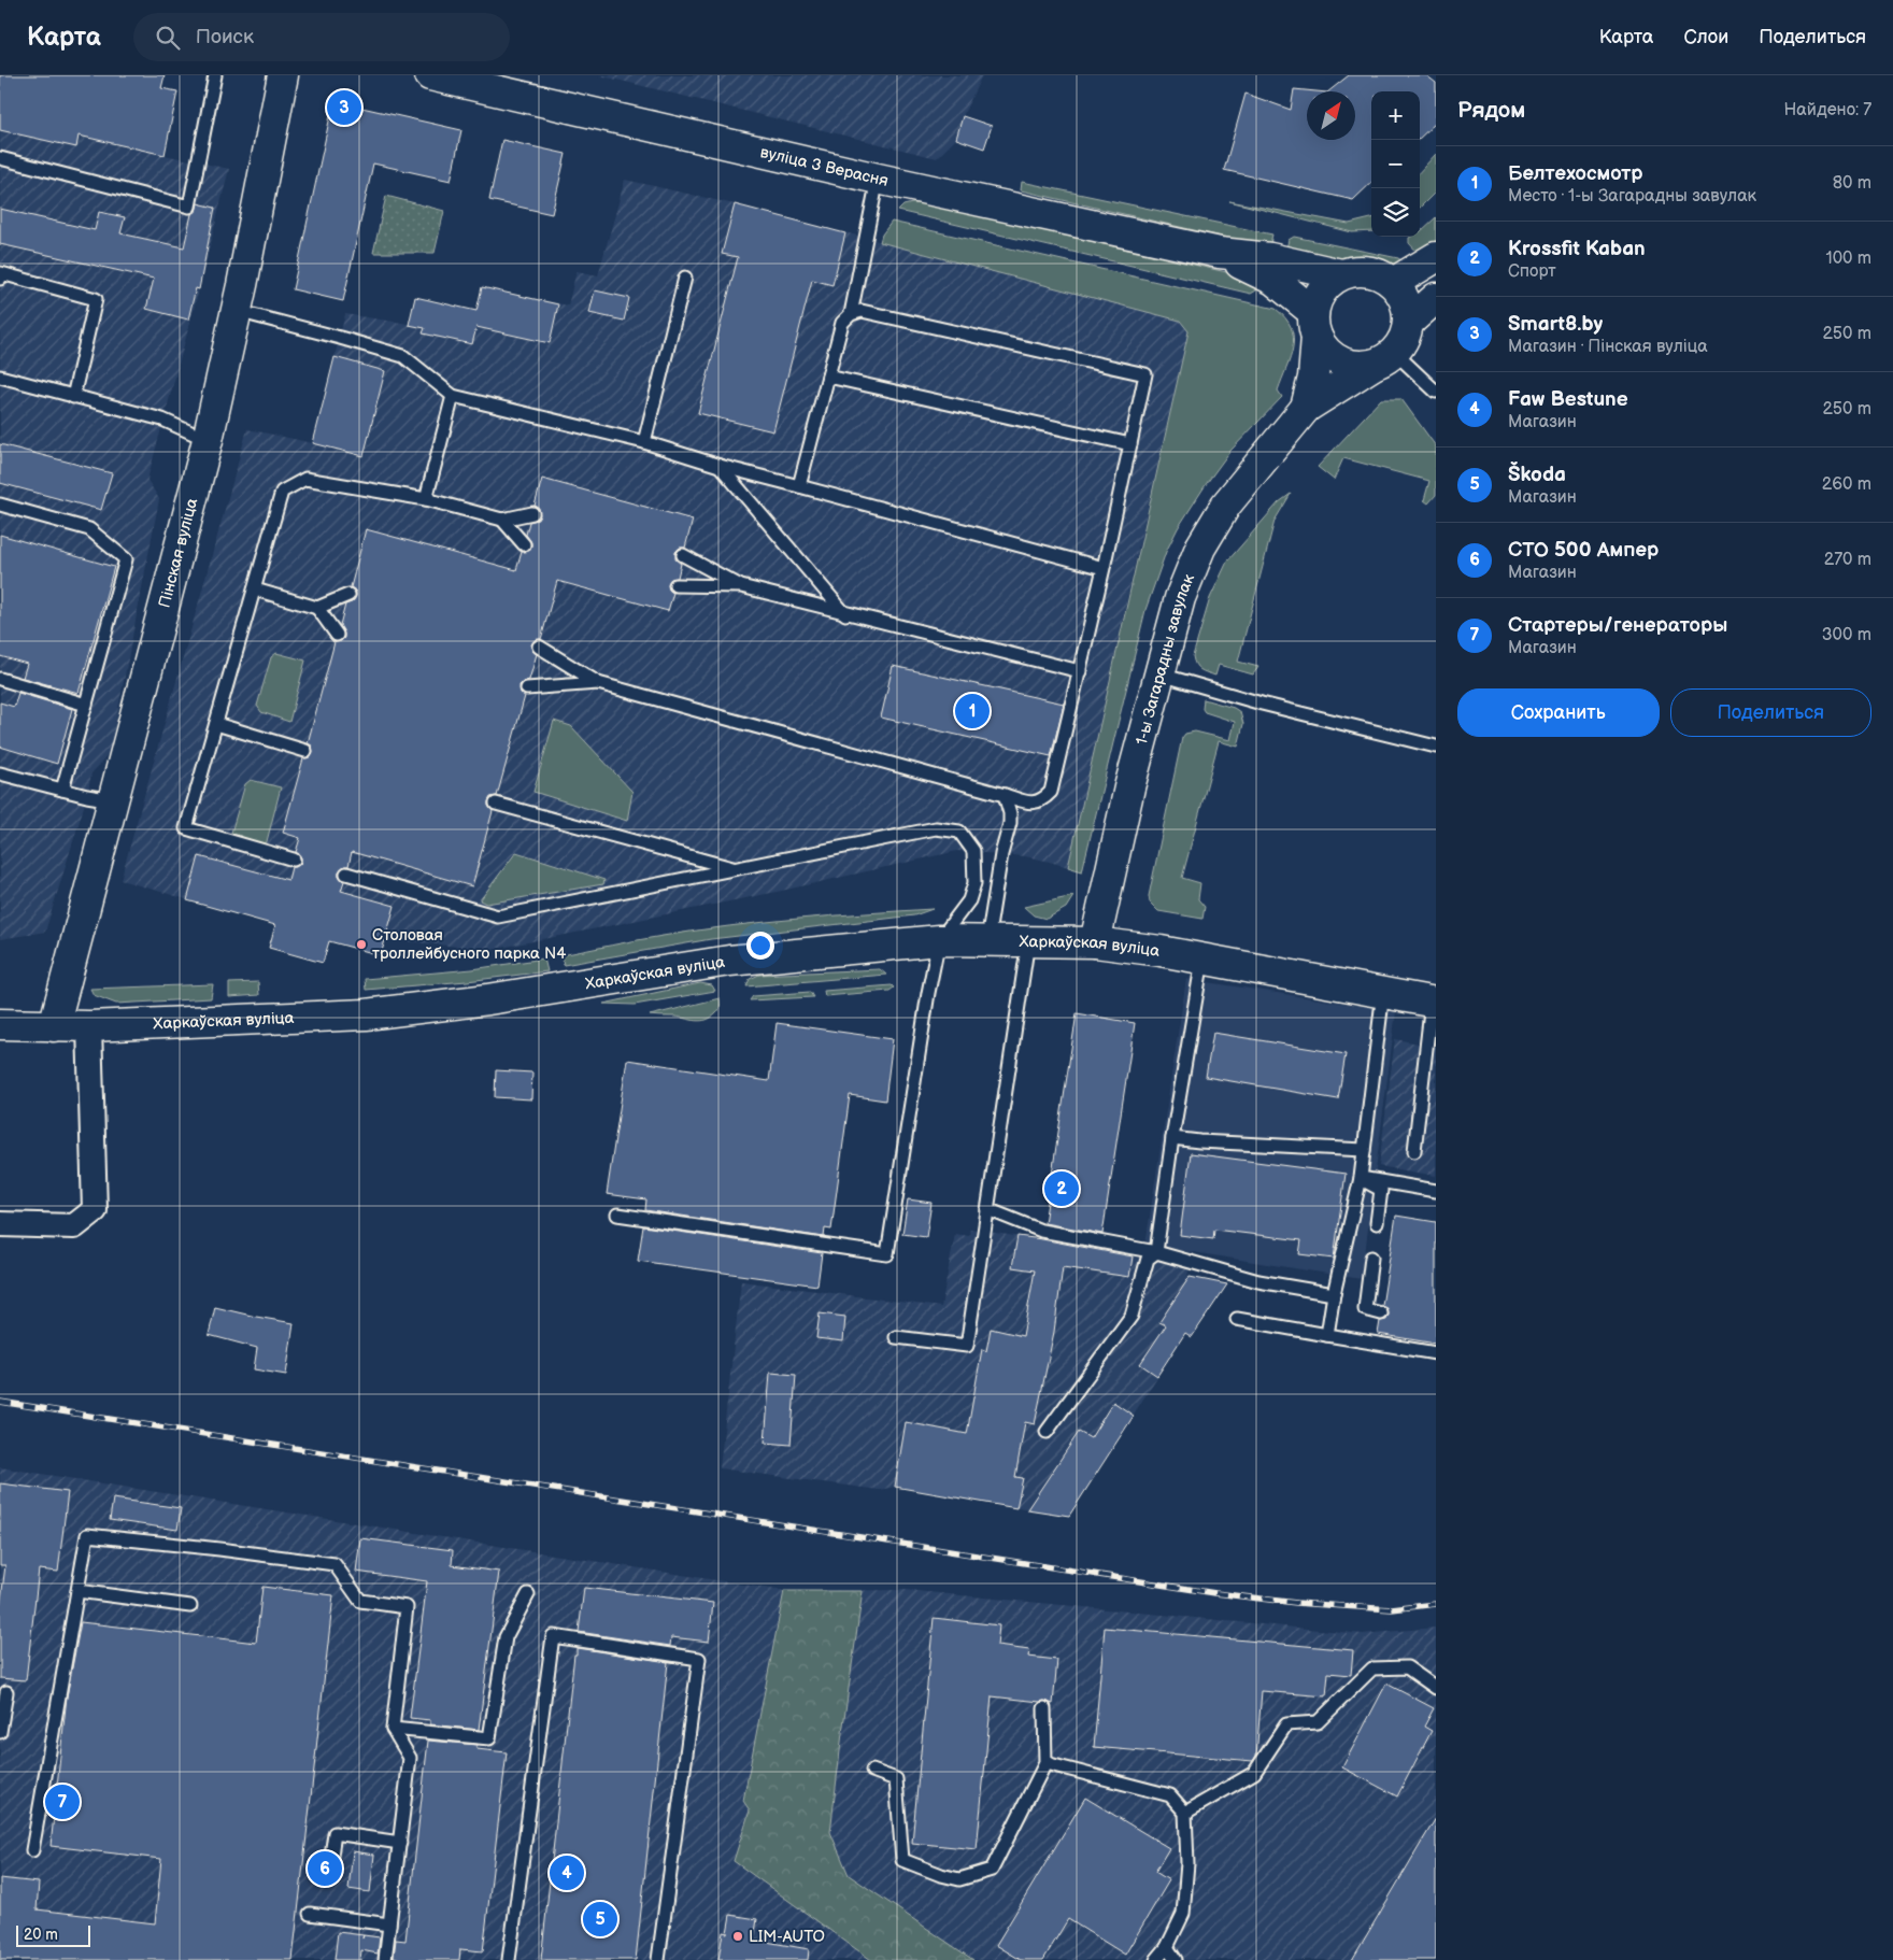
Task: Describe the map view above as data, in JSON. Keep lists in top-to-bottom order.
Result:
{
  "streets": {
    "main road": [
      "вуліца 3 Верасня",
      "Пінская вуліца",
      "1-ы Загарадны завулак",
      "Харкаўская вуліца"
    ]
  },
  "crossings": [
    ["вуліца 3 Верасня", "1-ы Загарадны завулак"],
    ["Пінская вуліца", "Харкаўская вуліца"],
    ["1-ы Загарадны завулак", "Харкаўская вуліца"]
  ],
  "places": ["Столовая троллейбусного парка N4", "LIM-AUTO"],
  "scale_bar": "20 m",
  "north": "top right",
  "page": {
    "header": "Карта",
    "search": "Поиск",
    "nav": ["Карта", "Слои", "Поделиться"],
    "heading": ["Рядом", "Найдено: 7"],
    "pins": [
      "3",
      "1",
      "2",
      "7",
      "6",
      "4",
      "5"
    ],
    "map_buttons": ["+", "−"],
    "list": [
      {
        "mark": "1",
        "name": "Белтехосмотр",
        "note": "Место · 1-ы Загарадны завулак",
        "value": "80 m"
      },
      {
        "mark": "2",
        "name": "Krossfit Kaban",
        "note": "Спорт",
        "value": "100 m"
      },
      {
        "mark": "3",
        "name": "Smart8.by",
        "note": "Магазин · Пінская вуліца",
        "value": "250 m"
      },
      {
        "mark": "4",
        "name": "Faw Bestune",
        "note": "Магазин",
        "value": "250 m"
      },
      {
        "mark": "5",
        "name": "Škoda",
        "note": "Магазин",
        "value": "260 m"
      },
      {
        "mark": "6",
        "name": "СТО 500 Ампер",
        "note": "Магазин",
        "value": "270 m"
      },
      {
        "mark": "7",
        "name": "Стартеры/генераторы",
        "note": "Магазин",
        "value": "300 m"
      }
    ],
    "buttons": ["Сохранить", "Поделиться"],
    "scale": "20 m"
  }
}
